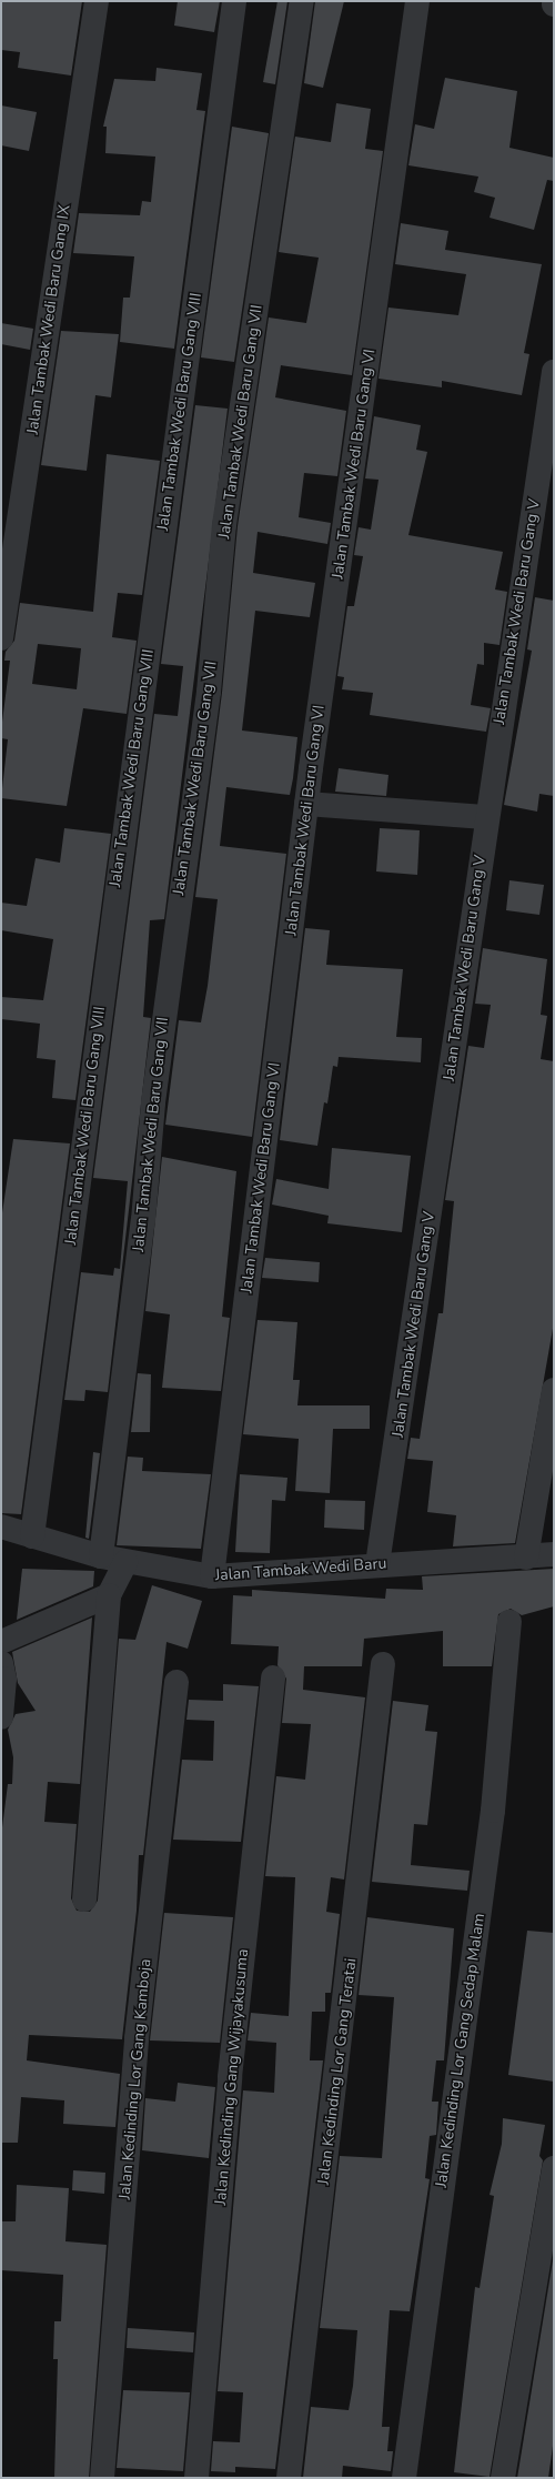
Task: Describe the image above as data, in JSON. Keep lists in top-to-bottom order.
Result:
{
  "streets": {
    "street": [
      "Jalan Tambak Wedi Baru Gang IX",
      "Jalan Tambak Wedi Baru Gang VIII",
      "Jalan Tambak Wedi Baru Gang VII",
      "Jalan Tambak Wedi Baru Gang VI",
      "Jalan Tambak Wedi Baru Gang V",
      "Jalan Tambak Wedi Baru",
      "Jalan Kedinding Lor Gang Sedap Malam",
      "Jalan Kedinding Lor Gang Teratai",
      "Jalan Kedinding Gang Wijayakusuma",
      "Jalan Kedinding Lor Gang Kamboja"
    ]
  },
  "crossings": [
    ["Jalan Tambak Wedi Baru Gang VIII", "Jalan Tambak Wedi Baru"],
    ["Jalan Tambak Wedi Baru Gang VII", "Jalan Tambak Wedi Baru"],
    ["Jalan Tambak Wedi Baru Gang VI", "Jalan Tambak Wedi Baru"],
    ["Jalan Tambak Wedi Baru Gang V", "Jalan Tambak Wedi Baru"]
  ]
}
